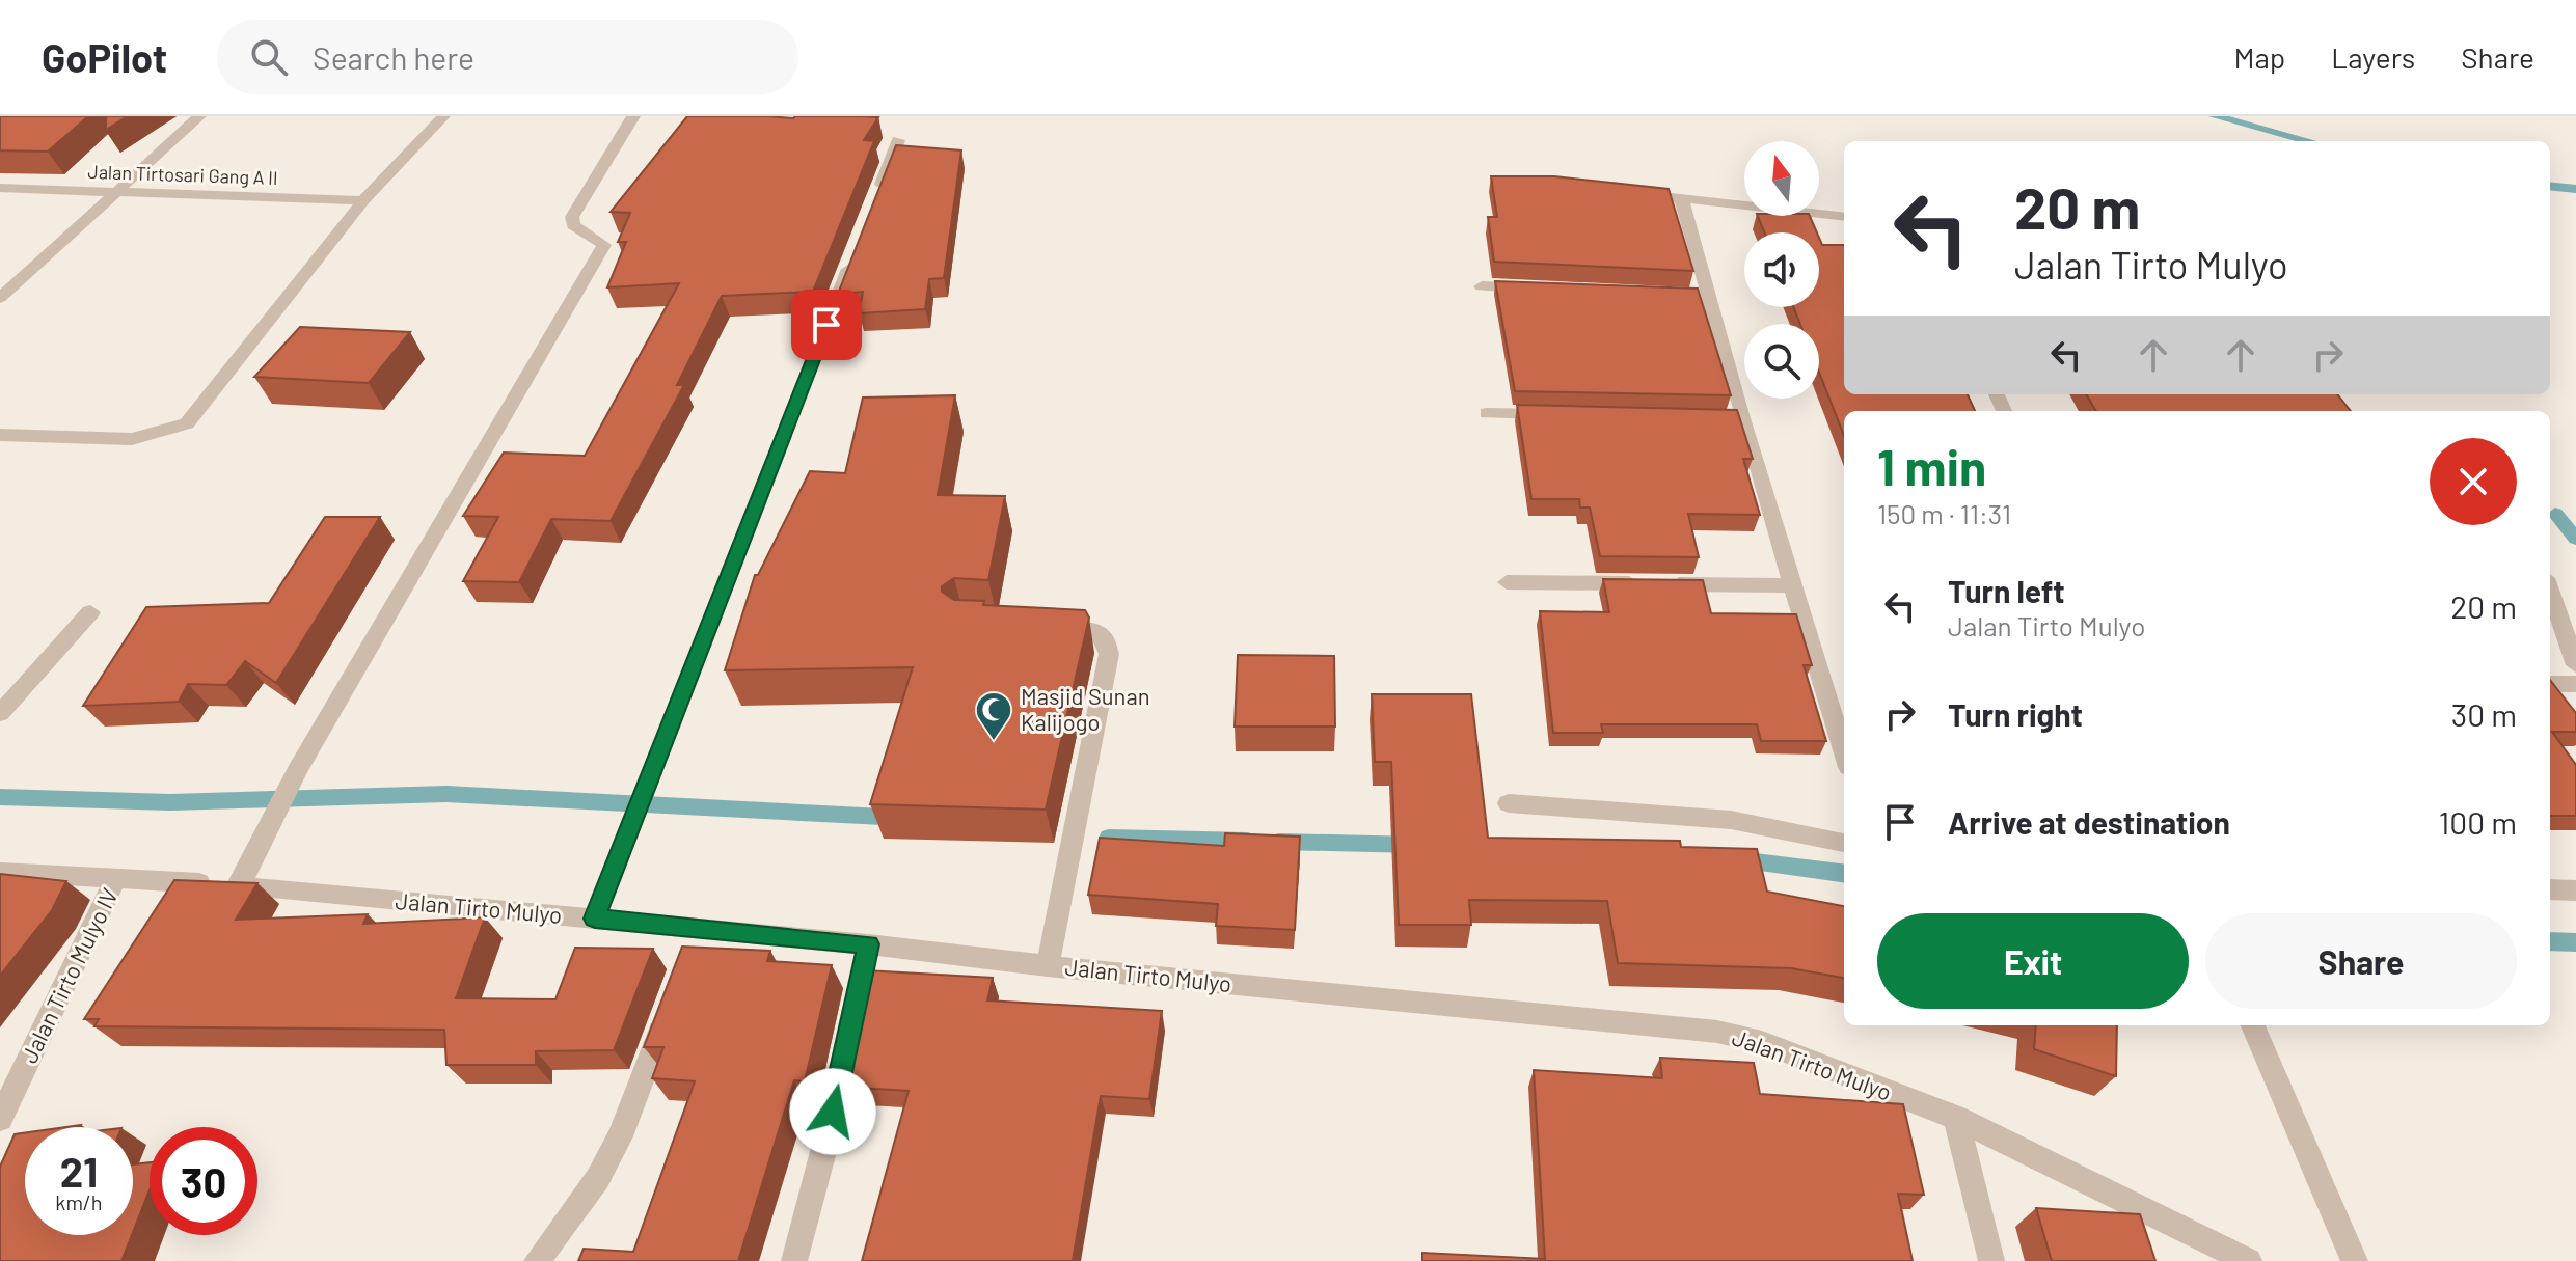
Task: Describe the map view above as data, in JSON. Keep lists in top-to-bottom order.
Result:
{
  "streets": {
    "street": ["Jalan Tirtosari Gang A II", "Jalan Tirto Mulyo", "Jalan Tirto Mulyo IV"]
  },
  "crossings": [
    ["Jalan Tirto Mulyo", "Jalan Tirto Mulyo IV"]
  ],
  "places": {
    "mosque": ["Masjid Sunan Kalijogo"]
  },
  "north": "top",
  "page": {
    "header": "GoPilot",
    "search": "Search here",
    "nav": ["Map", "Layers", "Share"],
    "turn": ["20 m", "Jalan Tirto Mulyo"],
    "heading": ["1 min", "150 m · 11:31"],
    "list": [
      {
        "name": "Turn left",
        "note": "Jalan Tirto Mulyo",
        "value": "20 m"
      },
      {
        "name": "Turn right",
        "value": "30 m"
      },
      {
        "name": "Arrive at destination",
        "value": "100 m"
      }
    ],
    "buttons": ["Exit", "Share"],
    "speed": "21 km/h",
    "limit": "30"
  }
}
